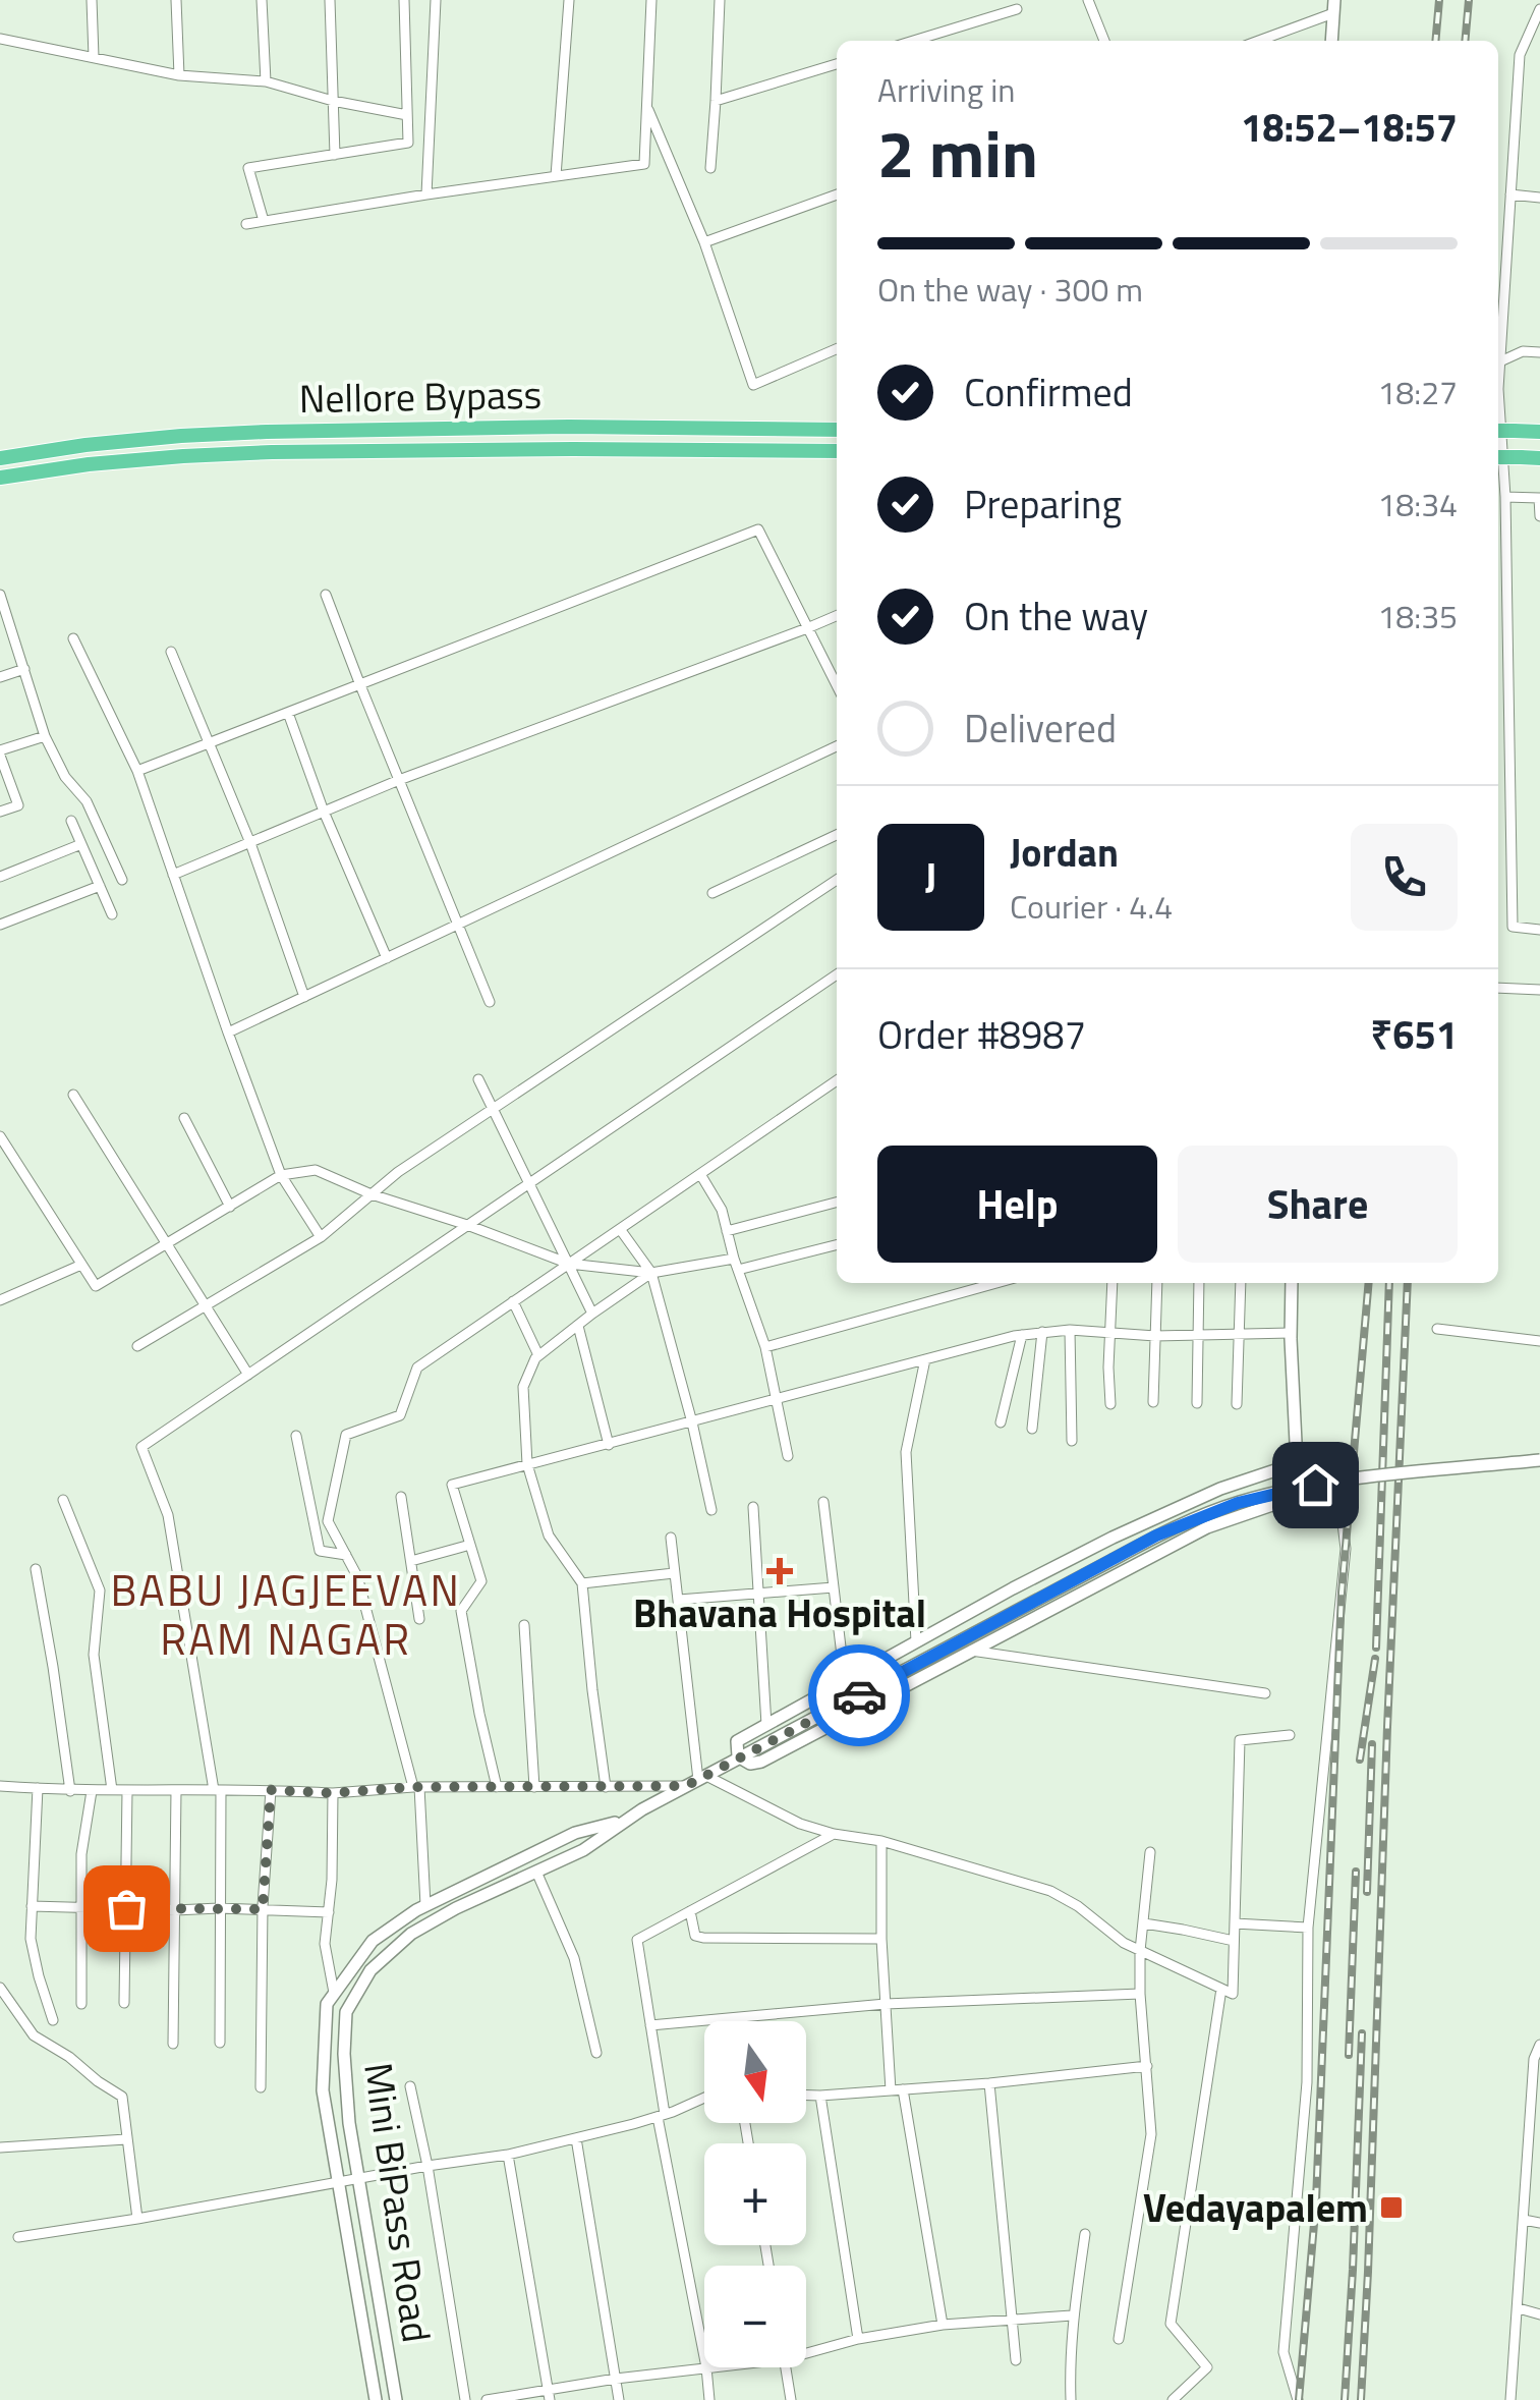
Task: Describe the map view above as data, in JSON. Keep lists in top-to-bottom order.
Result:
{
  "streets": {
    "highway": ["Nellore Bypass"],
    "street": ["Mini BiPass Road"]
  },
  "districts": ["BABU JAGJEEVAN RAM NAGAR"],
  "places": {
    "health": ["Bhavana Hospital"],
    "transit": ["Vedayapalem"]
  },
  "north": "bottom",
  "page": {
    "heading": ["2 min", "Arriving in", "18:52–18:57"],
    "panel": [
      "Jordan",
      "Courier · 4.4",
      "Order #8987",
      "₹651"
    ],
    "bar": "On the way · 300 m",
    "list": [
      ["Confirmed", "18:27"],
      ["Preparing", "18:34"],
      ["On the way", "18:35"],
      "Delivered"
    ],
    "round": "J",
    "buttons": ["Help", "Share"],
    "map_buttons": ["+", "−"]
  }
}
